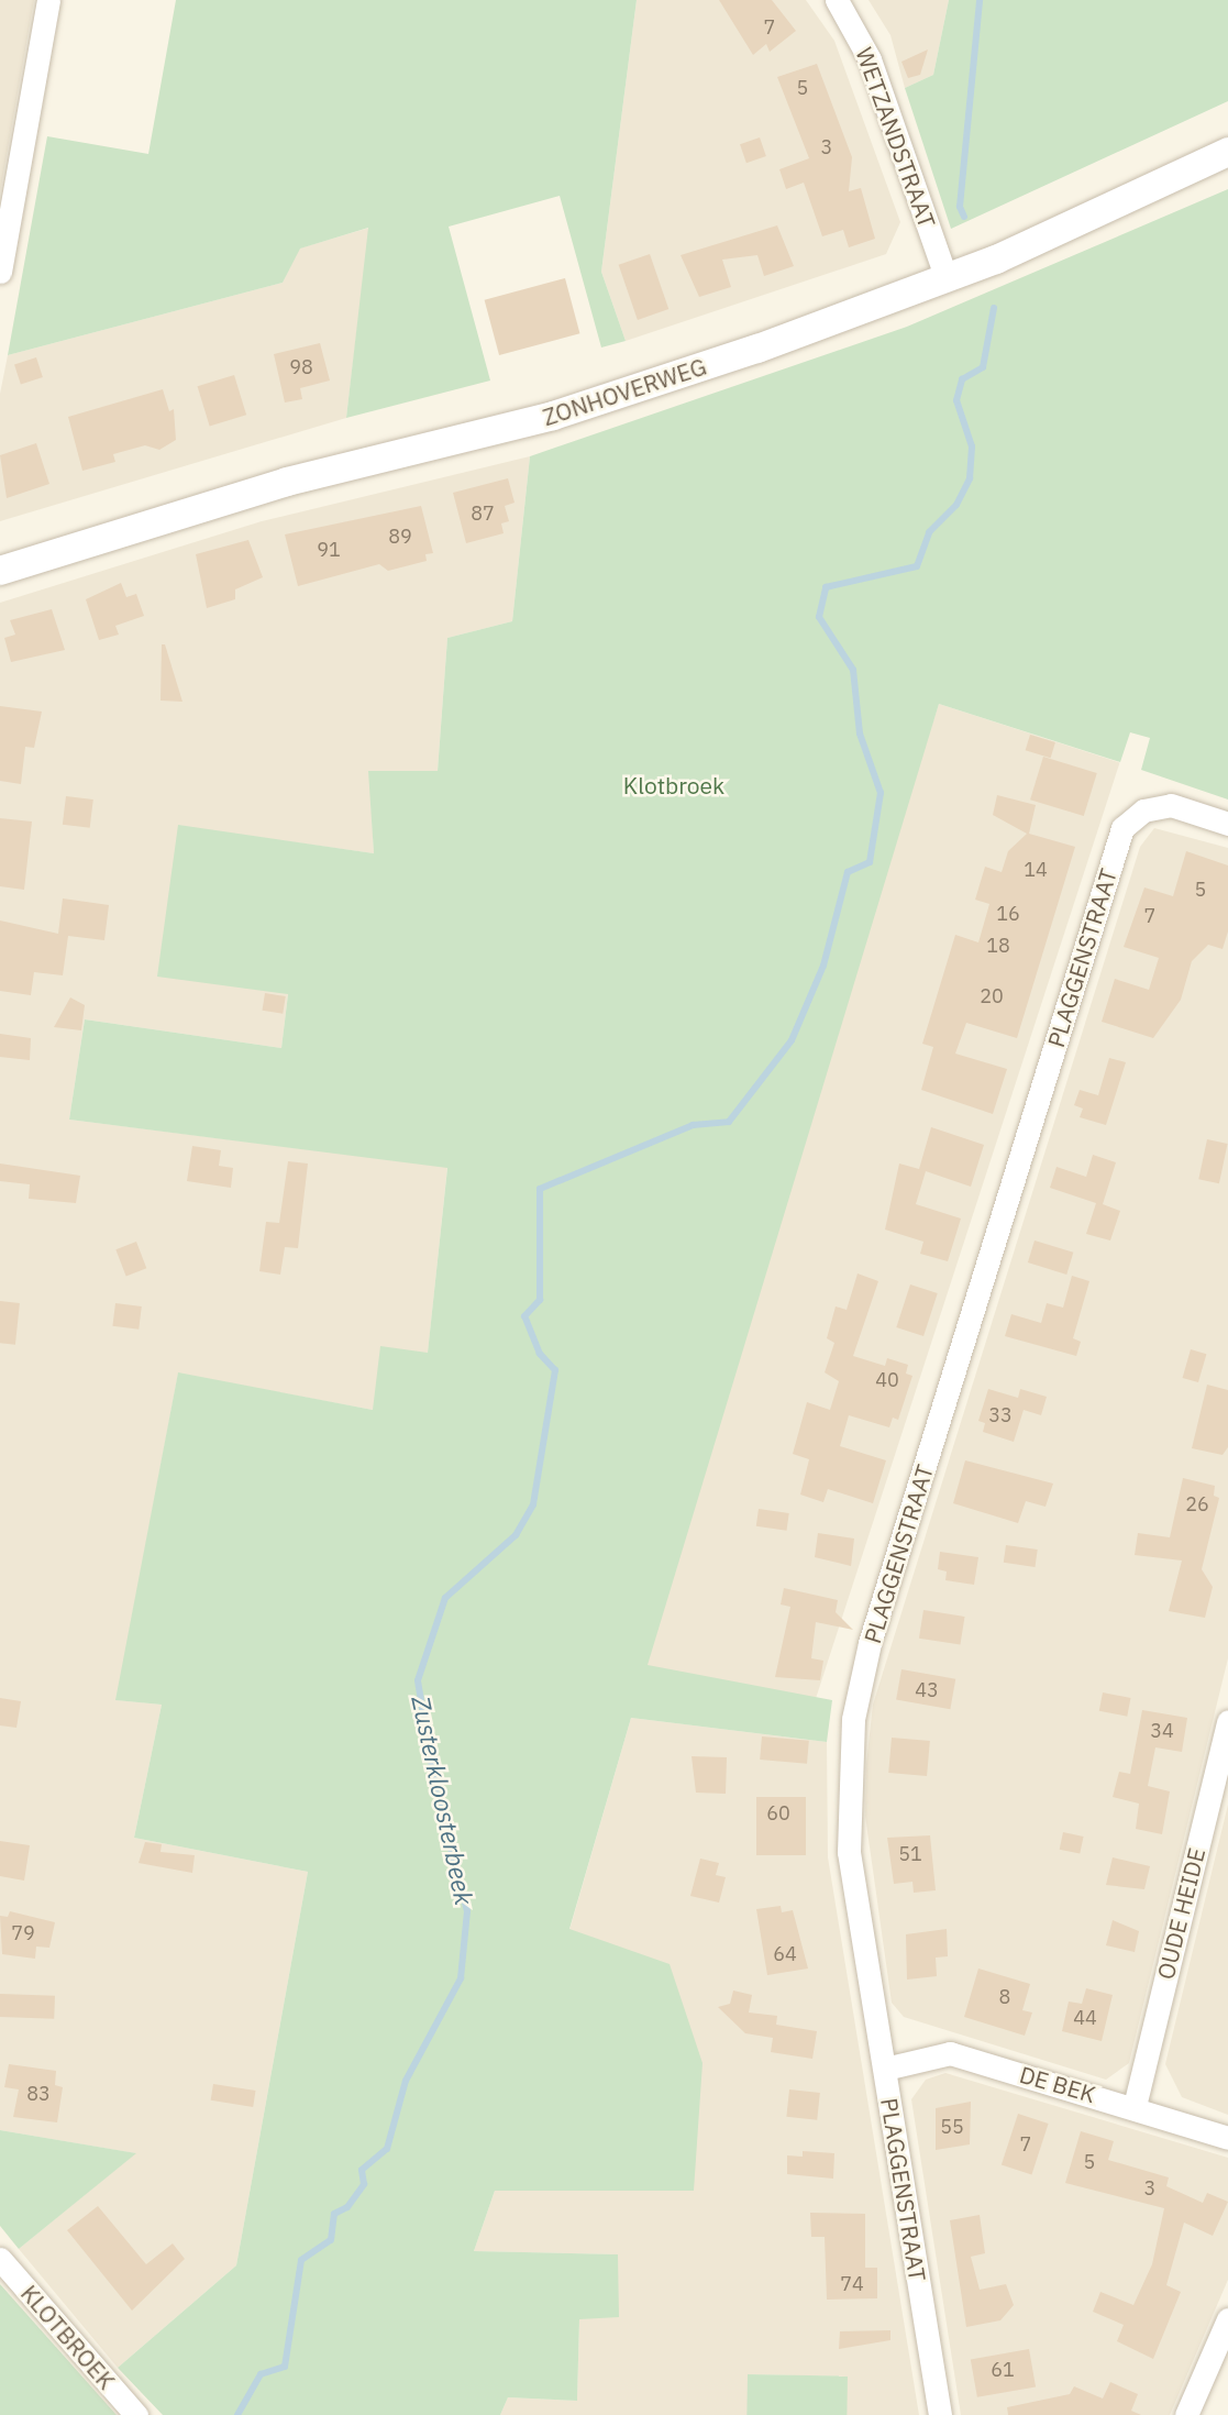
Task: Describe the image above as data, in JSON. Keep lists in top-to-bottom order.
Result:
{
  "streets": {
    "street": [
      "WETZANDSTRAAT",
      "ZONHOVERWEG",
      "PLAGGENSTRAAT",
      "OUDE HEIDE",
      "DE BEK",
      "KLOTBROEK"
    ]
  },
  "crossings": [
    ["WETZANDSTRAAT", "ZONHOVERWEG"],
    ["PLAGGENSTRAAT", "DE BEK"],
    ["OUDE HEIDE", "DE BEK"]
  ],
  "water": ["Zusterkloosterbeek"],
  "parks": ["Klotbroek"],
  "house_numbers": [
    "7",
    "5",
    "3",
    "98",
    "87",
    "89",
    "91",
    "14",
    "5",
    "16",
    "7",
    "18",
    "20",
    "40",
    "33",
    "26",
    "43",
    "34",
    "60",
    "51",
    "79",
    "64",
    "8",
    "44",
    "83",
    "55",
    "7",
    "5",
    "3",
    "74",
    "61"
  ]
}
